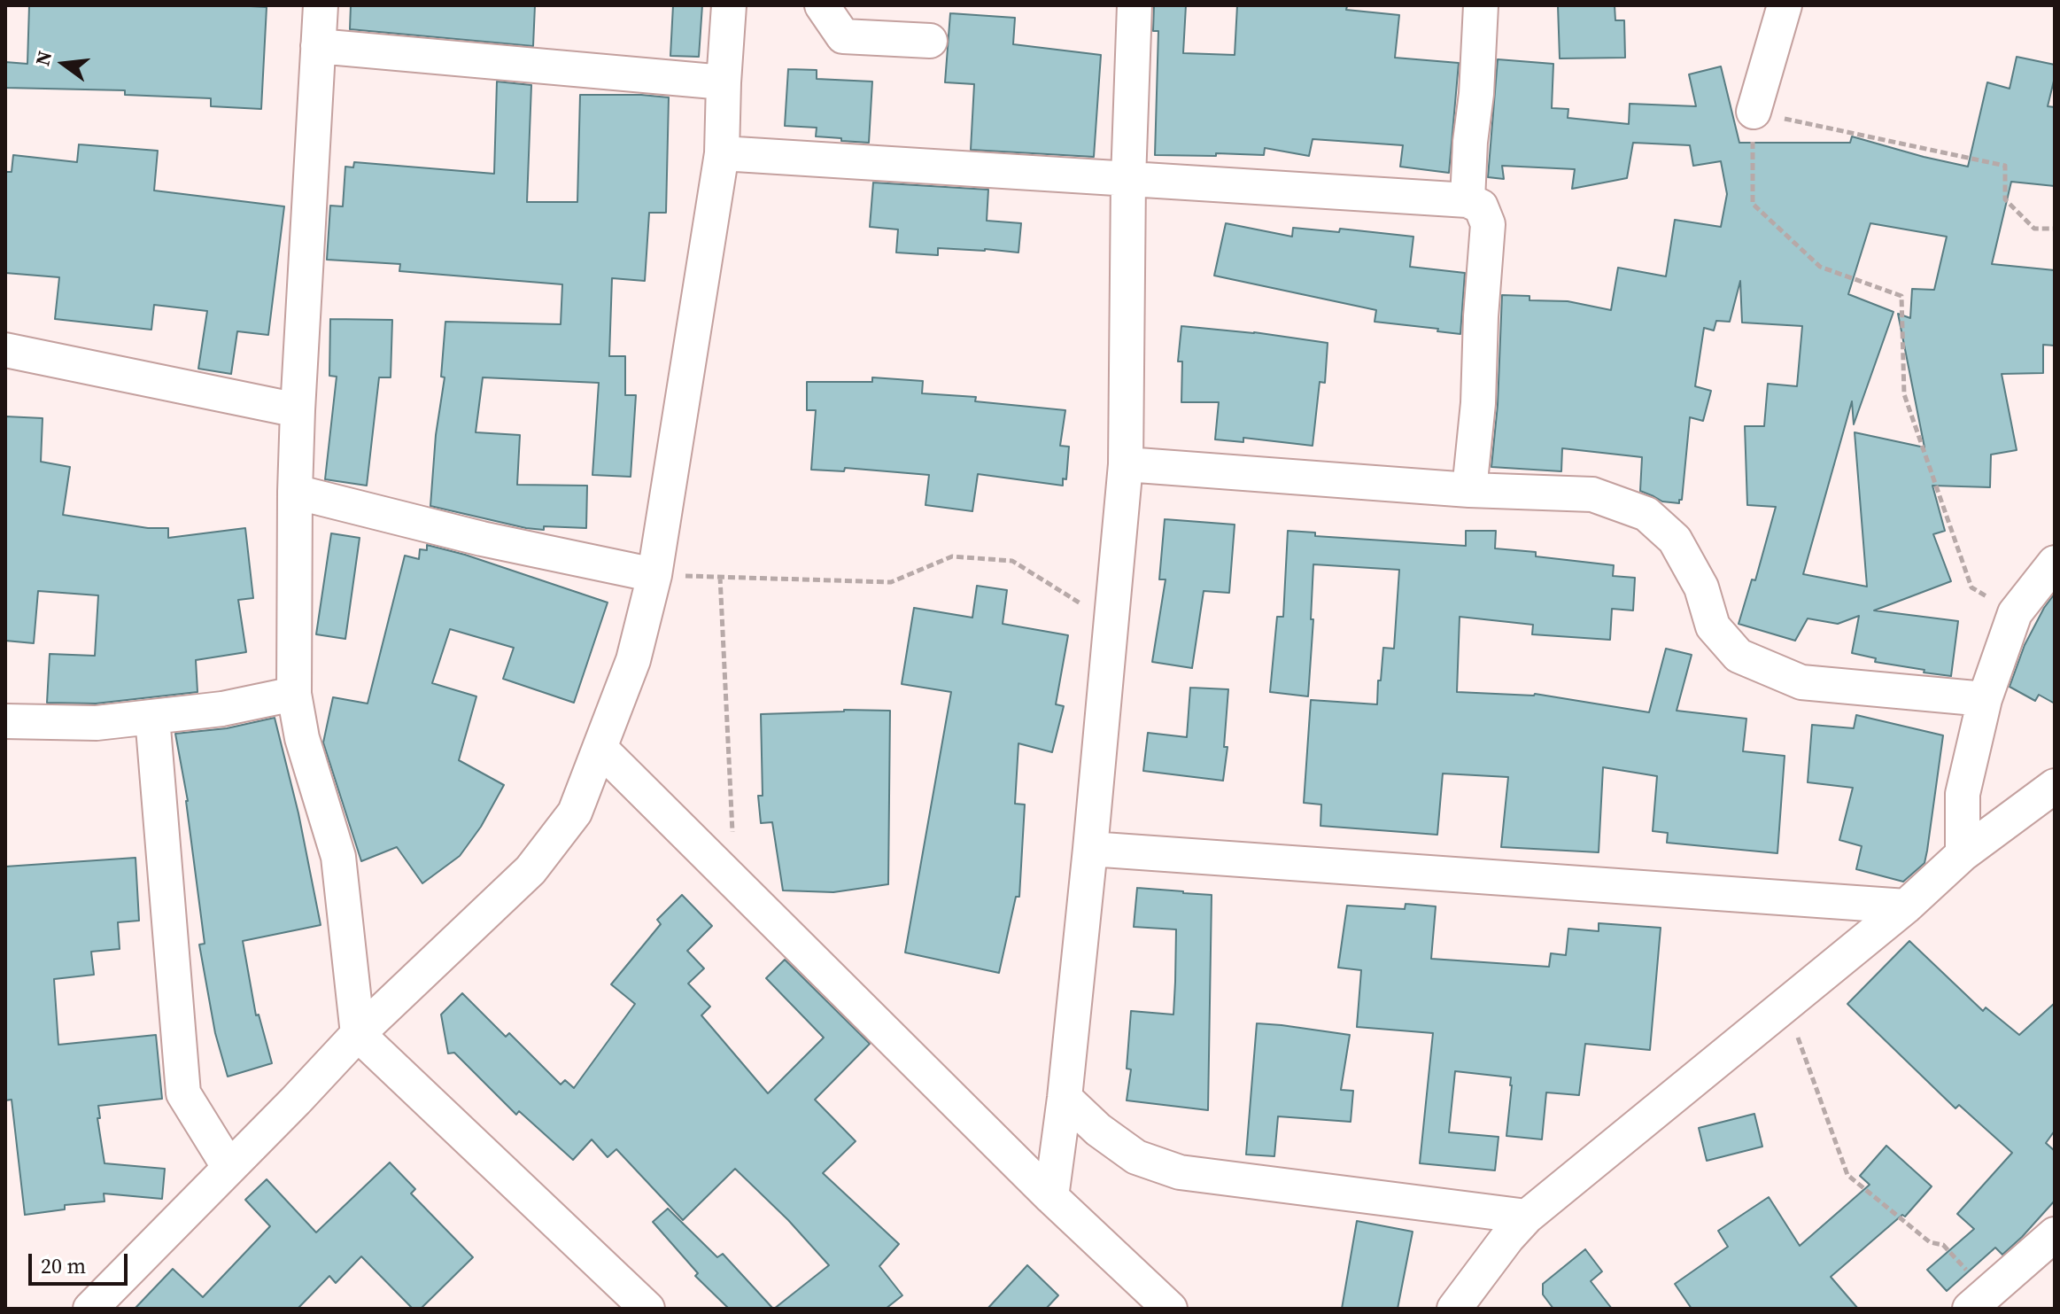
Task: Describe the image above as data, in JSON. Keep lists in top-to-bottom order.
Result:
{
  "scale_bar": "20 m",
  "north": "left"
}
